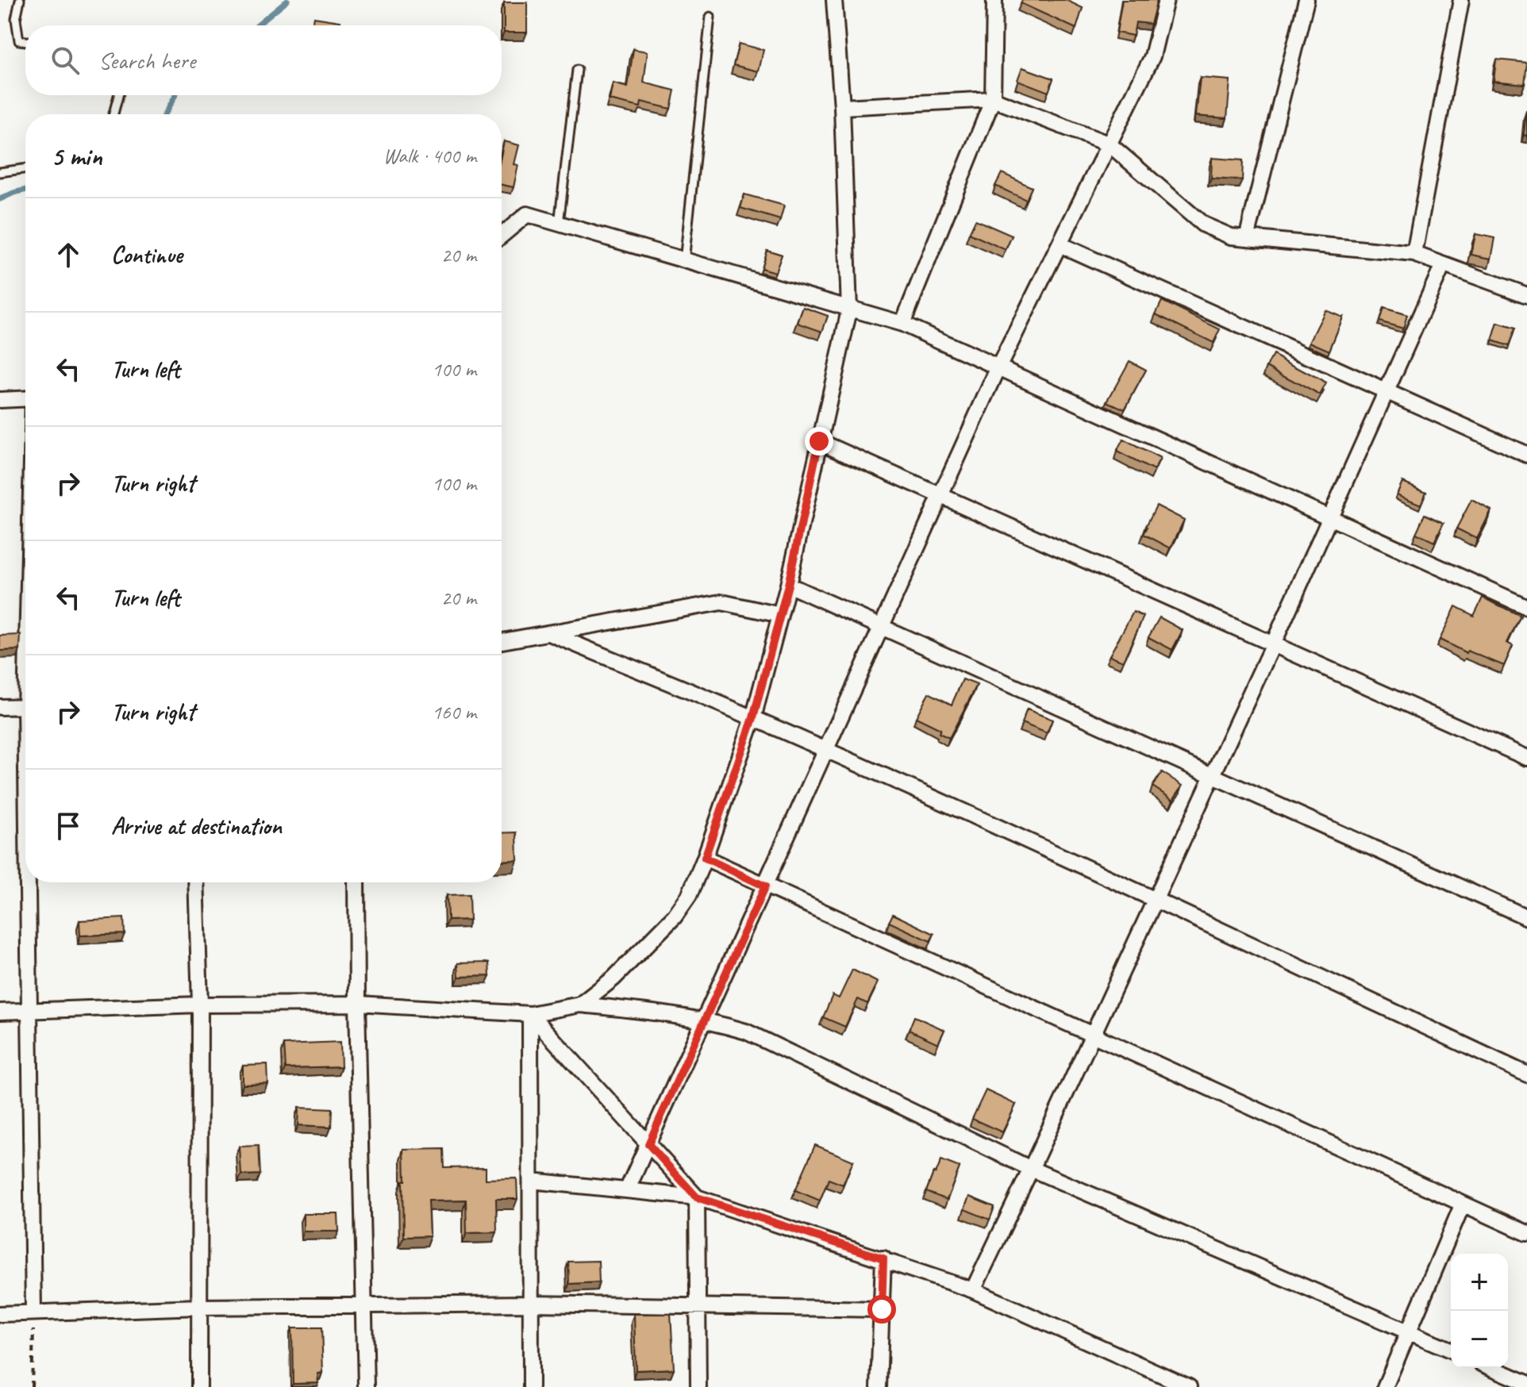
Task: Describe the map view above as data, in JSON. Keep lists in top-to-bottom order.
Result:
{
  "page": {
    "search": "Search here",
    "heading": ["5 min", "Walk · 400 m"],
    "list": [
      ["Continue", "20 m"],
      ["Turn left", "100 m"],
      ["Turn right", "100 m"],
      ["Turn left", "20 m"],
      ["Turn right", "160 m"],
      "Arrive at destination"
    ],
    "map_buttons": ["+", "−"]
  }
}
